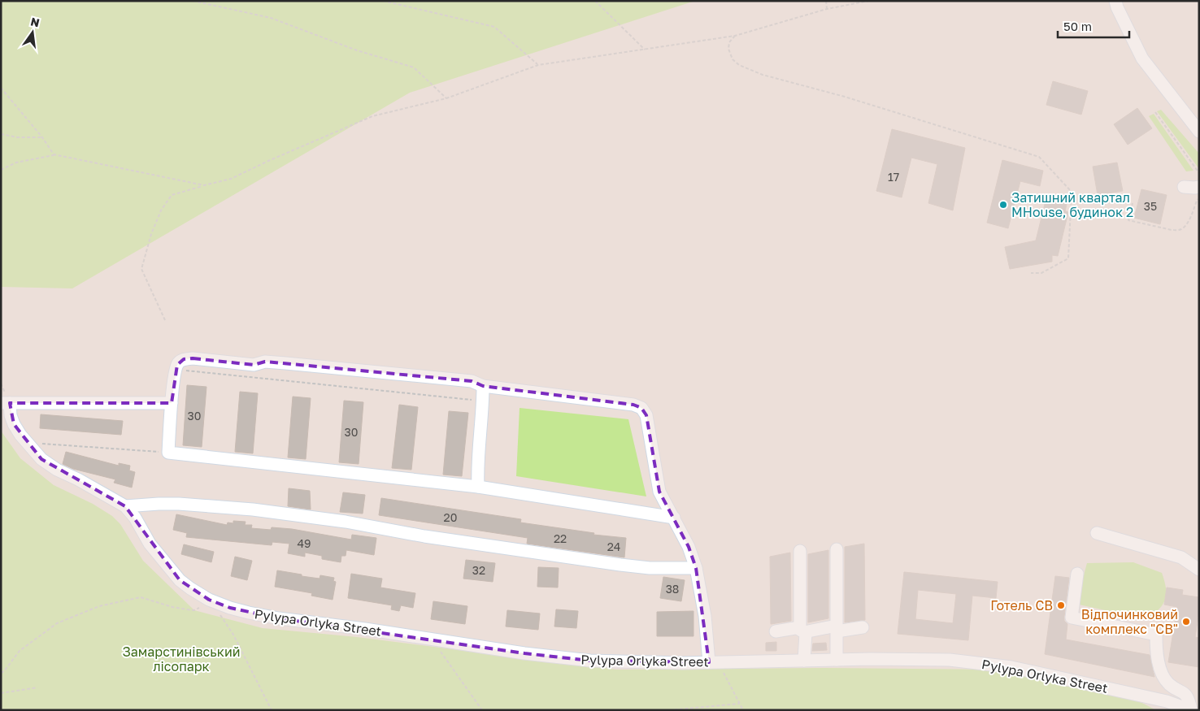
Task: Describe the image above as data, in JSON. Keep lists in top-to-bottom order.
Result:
{
  "streets": {
    "street": ["Pylypa Orlyka Street"]
  },
  "parks": ["Замарстинівський лісопарк"],
  "places": ["Затишний квартал MHouse, будинок 2", "Готель СВ", "Відпочинковий комплекс \"СВ\""],
  "house_numbers": [
    "17",
    "35",
    "30",
    "30",
    "20",
    "22",
    "49",
    "24",
    "32",
    "38"
  ],
  "scale_bar": "50 m",
  "north": "top"
}
